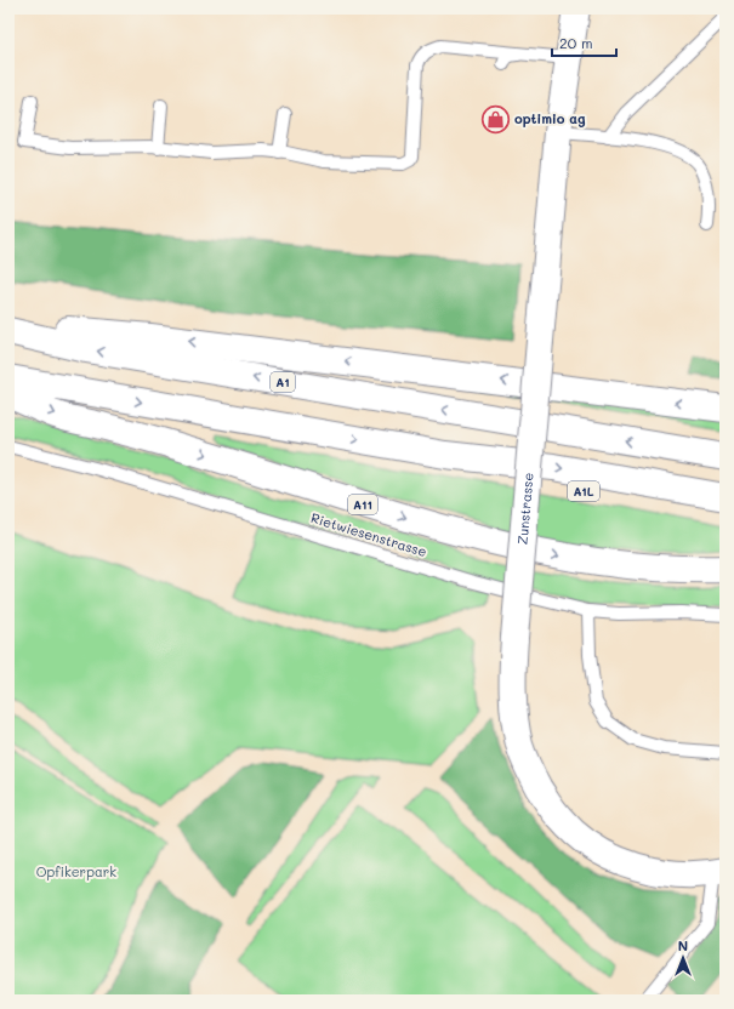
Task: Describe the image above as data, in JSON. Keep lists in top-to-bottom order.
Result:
{
  "streets": {
    "main road": [
      "A1",
      "A1L",
      "A11",
      "Zunstrasse"
    ],
    "lane": ["Rietwiesenstrasse"]
  },
  "parks": ["Opfikerpark"],
  "places": {
    "shop": ["optimio ag"]
  },
  "scale_bar": "20 m",
  "north": "top"
}
